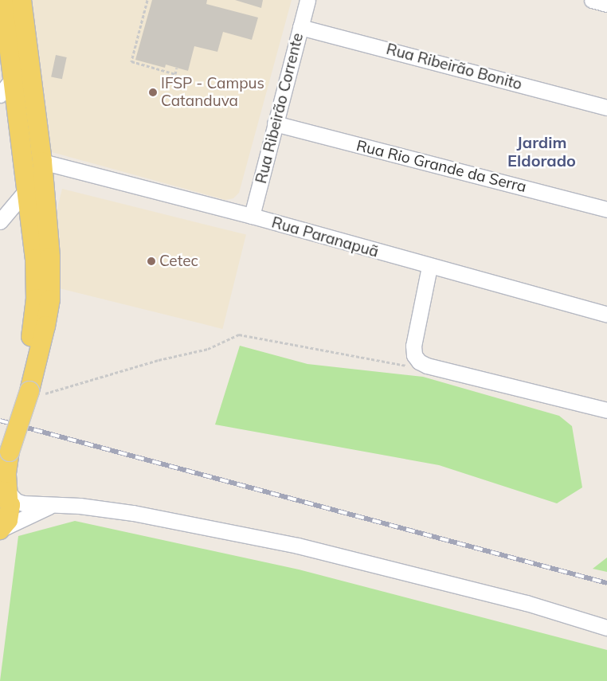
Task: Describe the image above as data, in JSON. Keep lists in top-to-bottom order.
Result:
{
  "streets": {
    "street": [
      "Rua Ribeirão Bonito",
      "Rua Ribeirão Corrente",
      "Rua Rio Grande da Serra",
      "Rua Paranapuã"
    ]
  },
  "crossings": [
    ["Rua Ribeirão Bonito", "Rua Ribeirão Corrente"],
    ["Rua Ribeirão Corrente", "Rua Rio Grande da Serra"],
    ["Rua Ribeirão Corrente", "Rua Paranapuã"]
  ],
  "districts": ["Jardim Eldorado"],
  "places": ["IFSP - Campus Catanduva", "Cetec"]
}
